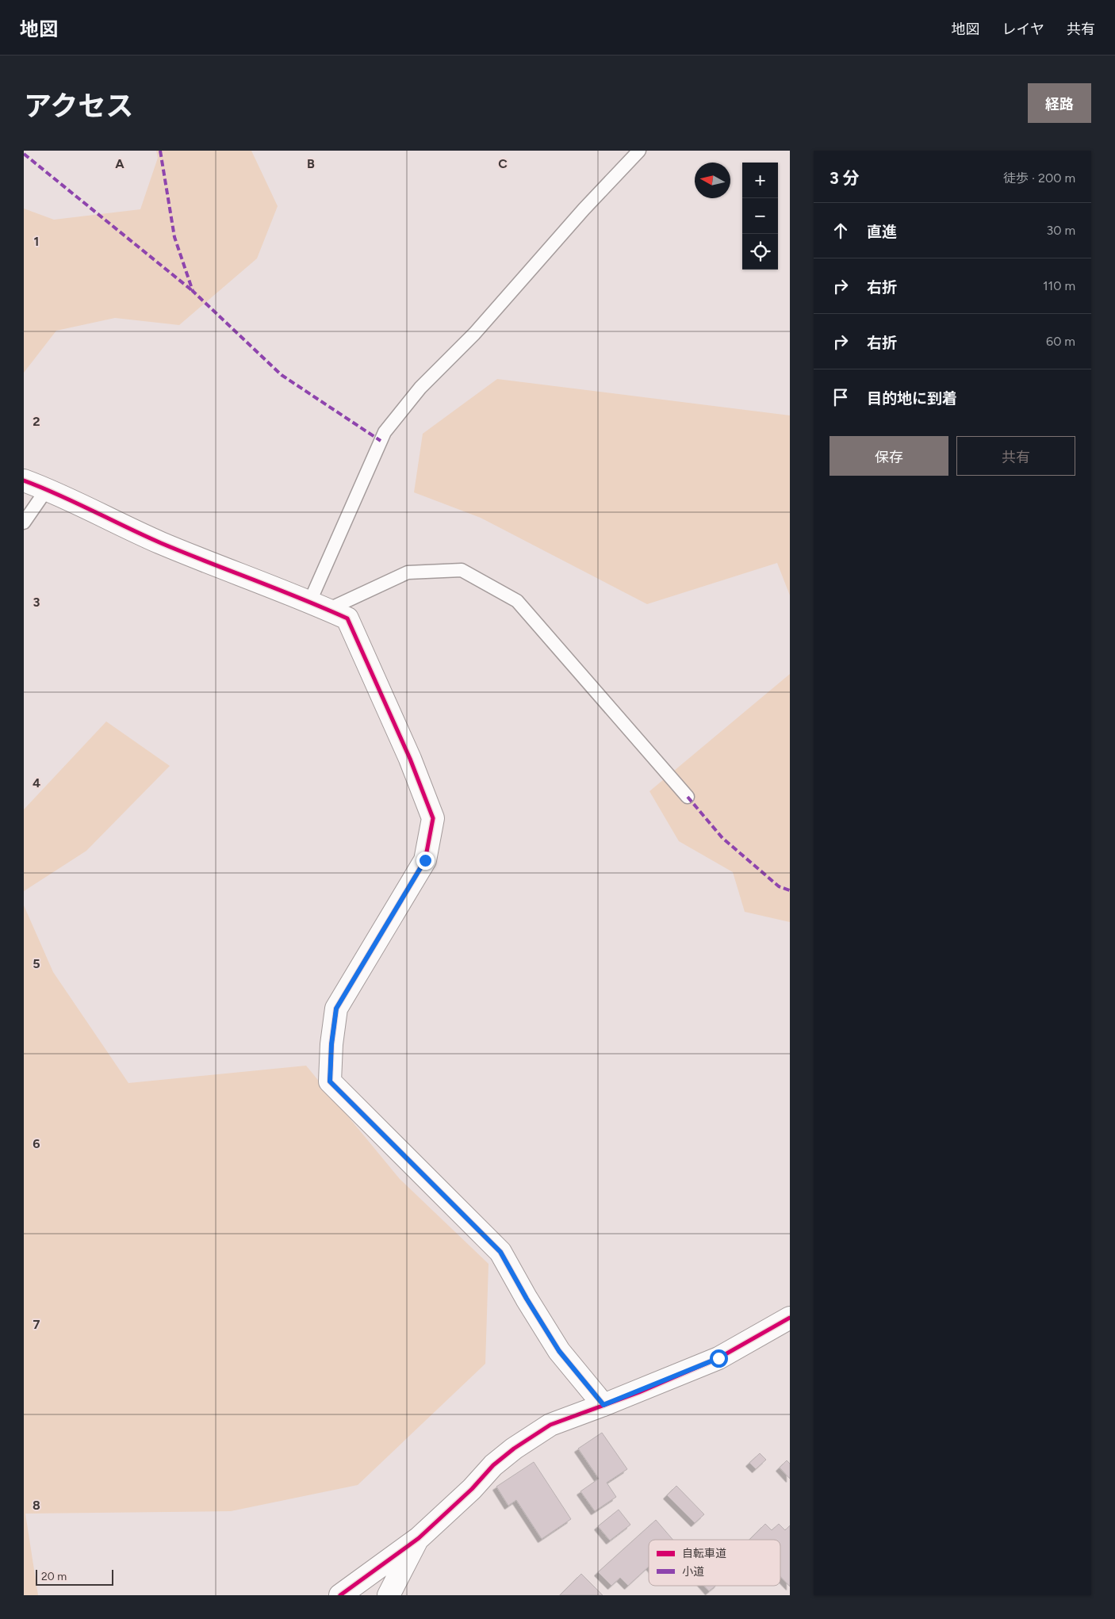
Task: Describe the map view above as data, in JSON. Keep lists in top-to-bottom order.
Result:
{
  "legend": ["自転車道", "小道"],
  "scale_bar": "20 m",
  "north": "left",
  "page": {
    "header": "地図",
    "nav": ["地図", "レイヤ", "共有"],
    "title": "アクセス",
    "buttons": [
      "経路",
      ["保存", "共有"]
    ],
    "heading": ["3 分", "徒歩 · 200 m"],
    "map_buttons": ["+", "−"],
    "list": [
      ["直進", "30 m"],
      ["右折", "110 m"],
      ["右折", "60 m"],
      "目的地に到着"
    ],
    "scale": "20 m"
  },
  "grid": {
    "columns": ["A", "B", "C"],
    "rows": [
      "1",
      "2",
      "3",
      "4",
      "5",
      "6",
      "7",
      "8"
    ]
  }
}
